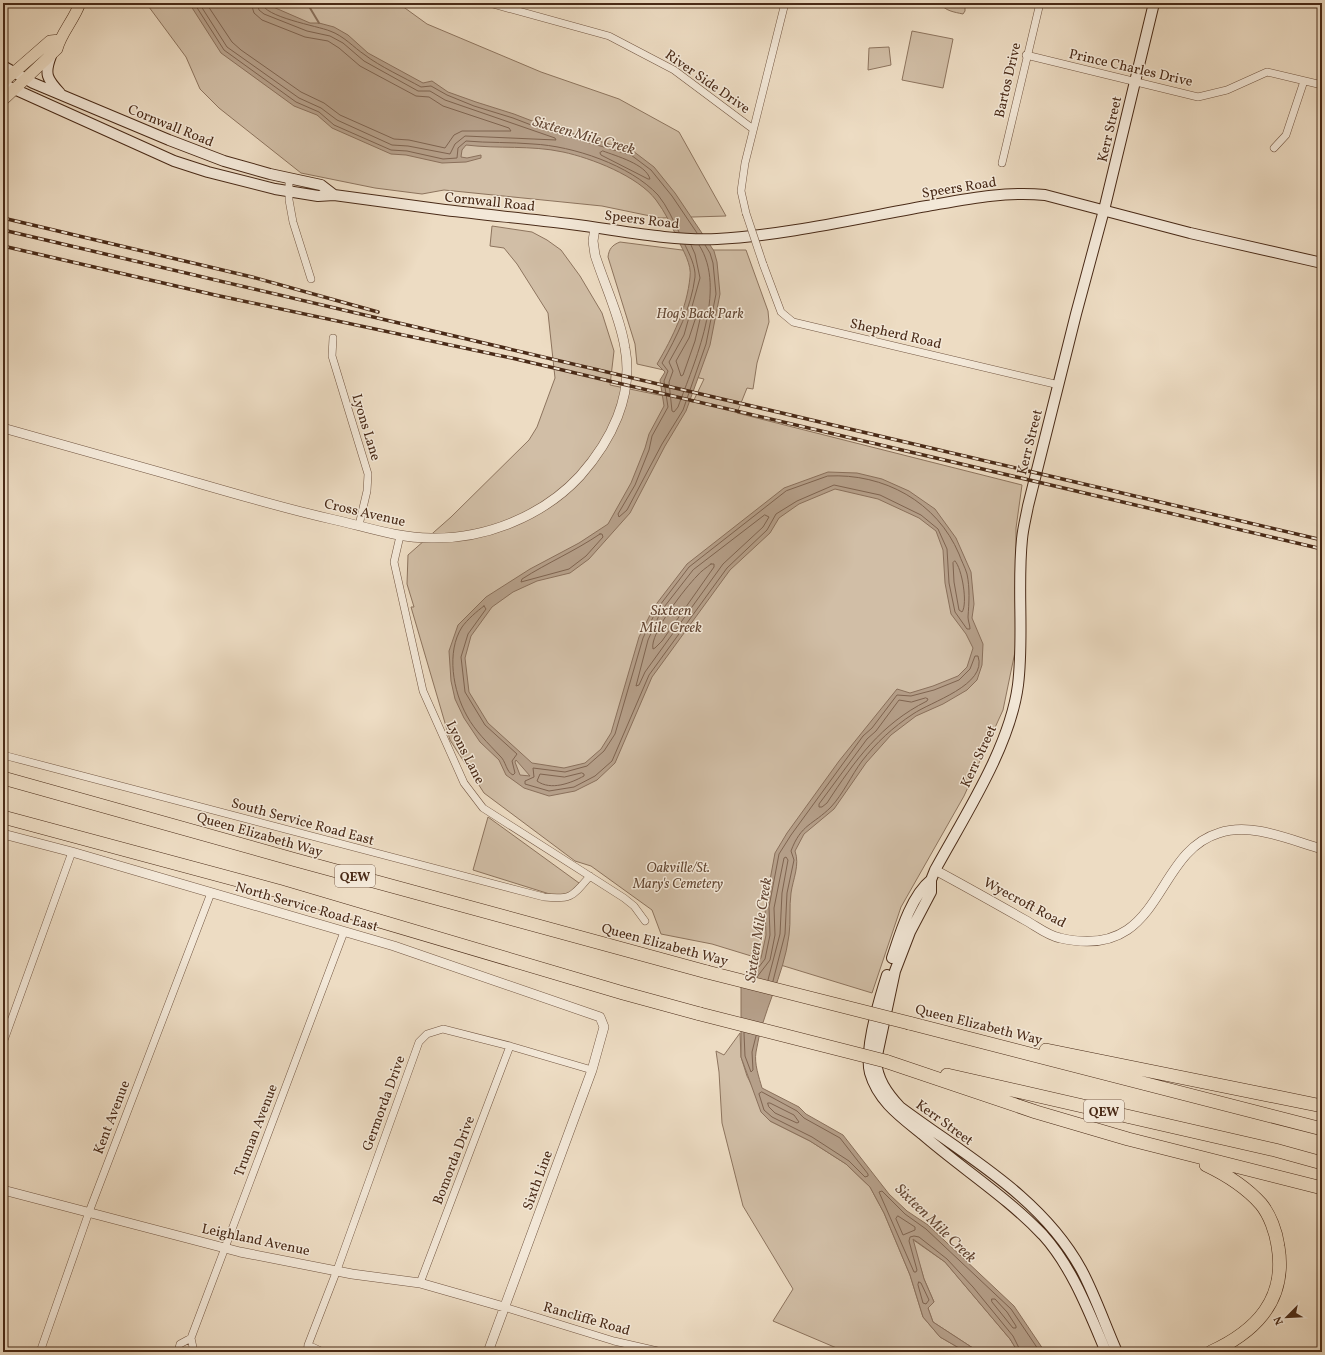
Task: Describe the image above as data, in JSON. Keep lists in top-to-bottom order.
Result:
{
  "streets": {
    "highway": ["Queen Elizabeth Way", "QEW"],
    "main road": ["Cornwall Road", "Kerr Street", "Speers Road"],
    "street": [
      "Prince Charles Drive",
      "Bartos Drive",
      "River Side Drive",
      "Shepherd Road",
      "Lyons Lane",
      "Cross Avenue",
      "South Service Road East",
      "Wyecroft Road",
      "North Service Road East",
      "Germorda Drive",
      "Kent Avenue",
      "Truman Avenue",
      "Bomorda Drive",
      "Sixth Line",
      "Leighland Avenue",
      "Rancliffe Road"
    ]
  },
  "crossings": [
    ["Prince Charles Drive", "Bartos Drive"],
    ["Prince Charles Drive", "Kerr Street"],
    ["River Side Drive", "Shepherd Road"],
    ["Cornwall Road", "Speers Road"],
    ["Cornwall Road", "Cross Avenue"],
    ["Kerr Street", "Speers Road"],
    ["Kerr Street", "Shepherd Road"],
    ["Kerr Street", "Wyecroft Road"],
    ["Speers Road", "Cross Avenue"],
    ["Lyons Lane", "Cross Avenue"],
    ["Lyons Lane", "South Service Road East"],
    ["North Service Road East", "Kent Avenue"],
    ["North Service Road East", "Truman Avenue"],
    ["North Service Road East", "Sixth Line"],
    ["Germorda Drive", "Bomorda Drive"],
    ["Germorda Drive", "Sixth Line"],
    ["Germorda Drive", "Leighland Avenue"],
    ["Kent Avenue", "Leighland Avenue"],
    ["Truman Avenue", "Leighland Avenue"],
    ["Bomorda Drive", "Leighland Avenue"],
    ["Sixth Line", "Leighland Avenue"],
    ["Sixth Line", "Rancliffe Road"],
    ["Leighland Avenue", "Rancliffe Road"]
  ],
  "water": ["Sixteen Mile Creek"],
  "parks": ["Hog's Back Park", "Oakville/St. Mary's Cemetery"],
  "north": "bottom left"
}
